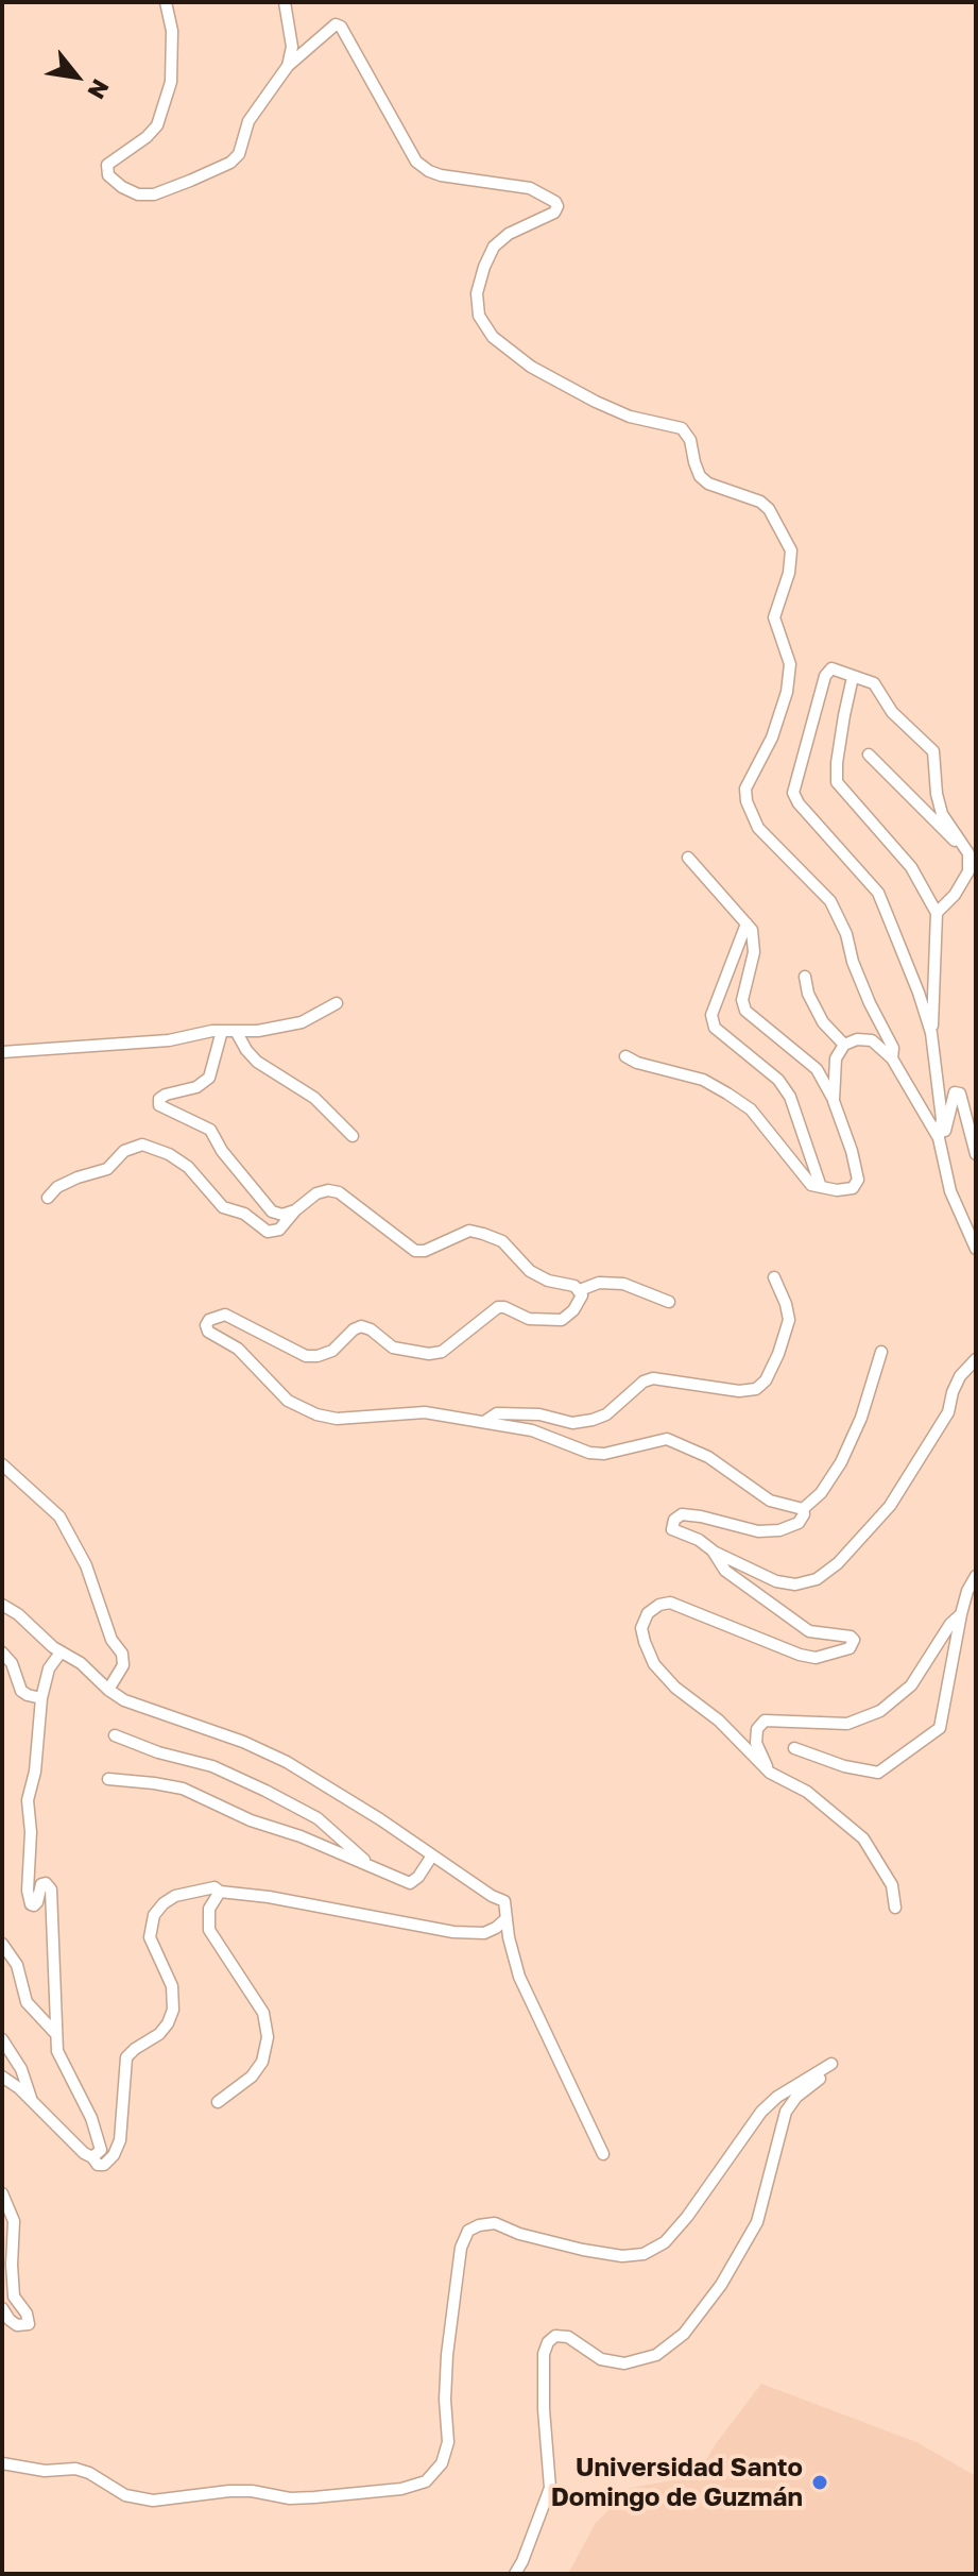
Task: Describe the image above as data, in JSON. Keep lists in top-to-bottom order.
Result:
{
  "places": ["Universidad Santo Domingo de Guzmán"],
  "north": "bottom right"
}
